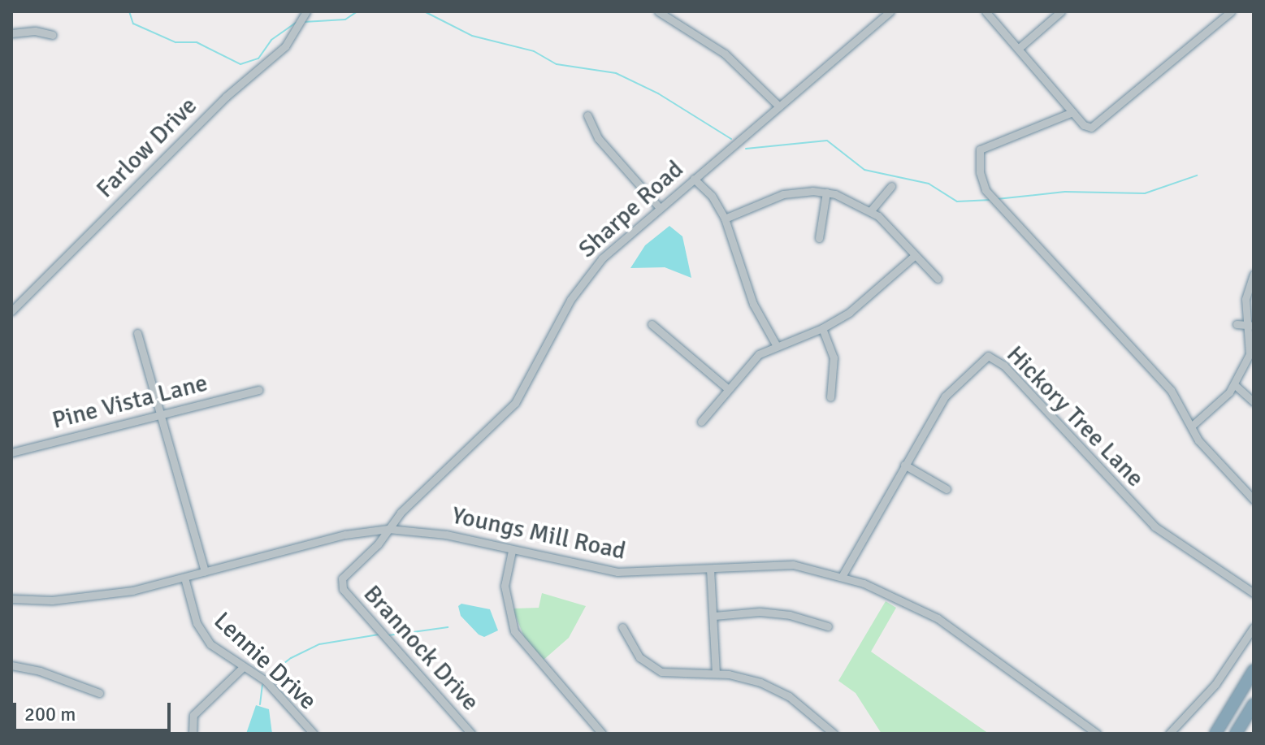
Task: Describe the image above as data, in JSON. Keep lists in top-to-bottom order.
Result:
{
  "streets": {
    "street": [
      "Farlow Drive",
      "Sharpe Road",
      "Pine Vista Lane",
      "Hickory Tree Lane",
      "Youngs Mill Road",
      "Brannock Drive",
      "Lennie Drive"
    ]
  },
  "crossings": [
    ["Sharpe Road", "Youngs Mill Road"],
    ["Sharpe Road", "Brannock Drive"],
    ["Hickory Tree Lane", "Youngs Mill Road"],
    ["Youngs Mill Road", "Brannock Drive"],
    ["Youngs Mill Road", "Lennie Drive"]
  ],
  "scale_bar": "200 m"
}
